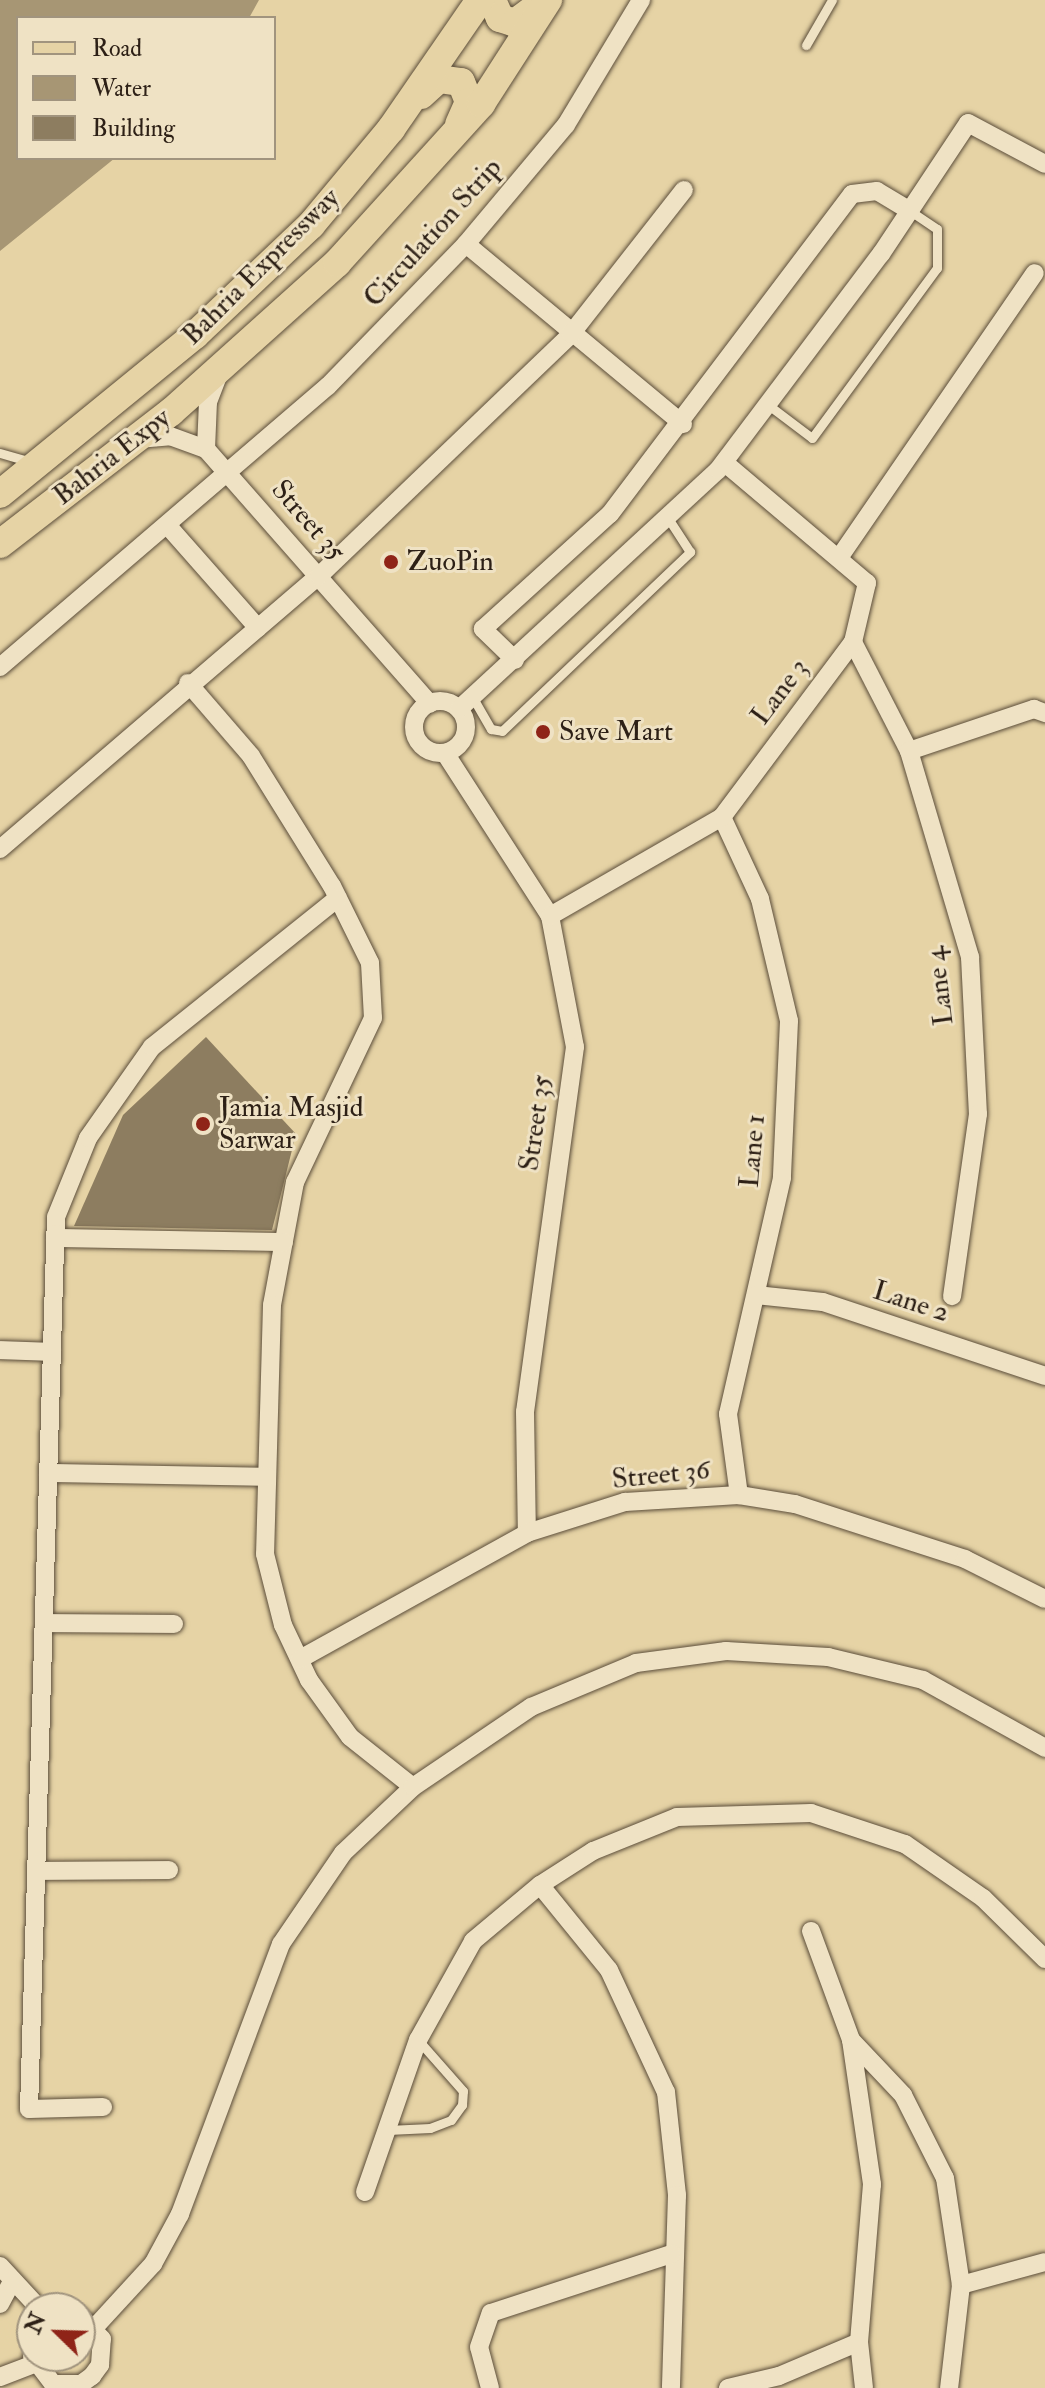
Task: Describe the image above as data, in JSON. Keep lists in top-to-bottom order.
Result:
{
  "streets": {
    "main road": ["Bahria Expressway", "Bahria Expy"],
    "street": [
      "Circulation Strip",
      "Street 35",
      "Lane 3",
      "Lane 4",
      "Lane 1",
      "Lane 2",
      "Street 36"
    ]
  },
  "crossings": [
    ["Circulation Strip", "Street 35"],
    ["Bahria Expressway", "Bahria Expy"],
    ["Street 35", "Lane 3"],
    ["Street 35", "Street 36"],
    ["Lane 3", "Lane 4"],
    ["Lane 3", "Lane 1"],
    ["Lane 1", "Lane 2"],
    ["Lane 1", "Street 36"]
  ],
  "places": ["ZuoPin", "Save Mart", "Jamia Masjid Sarwar"],
  "legend": ["Road", "Water", "Building"],
  "north": "top left"
}
